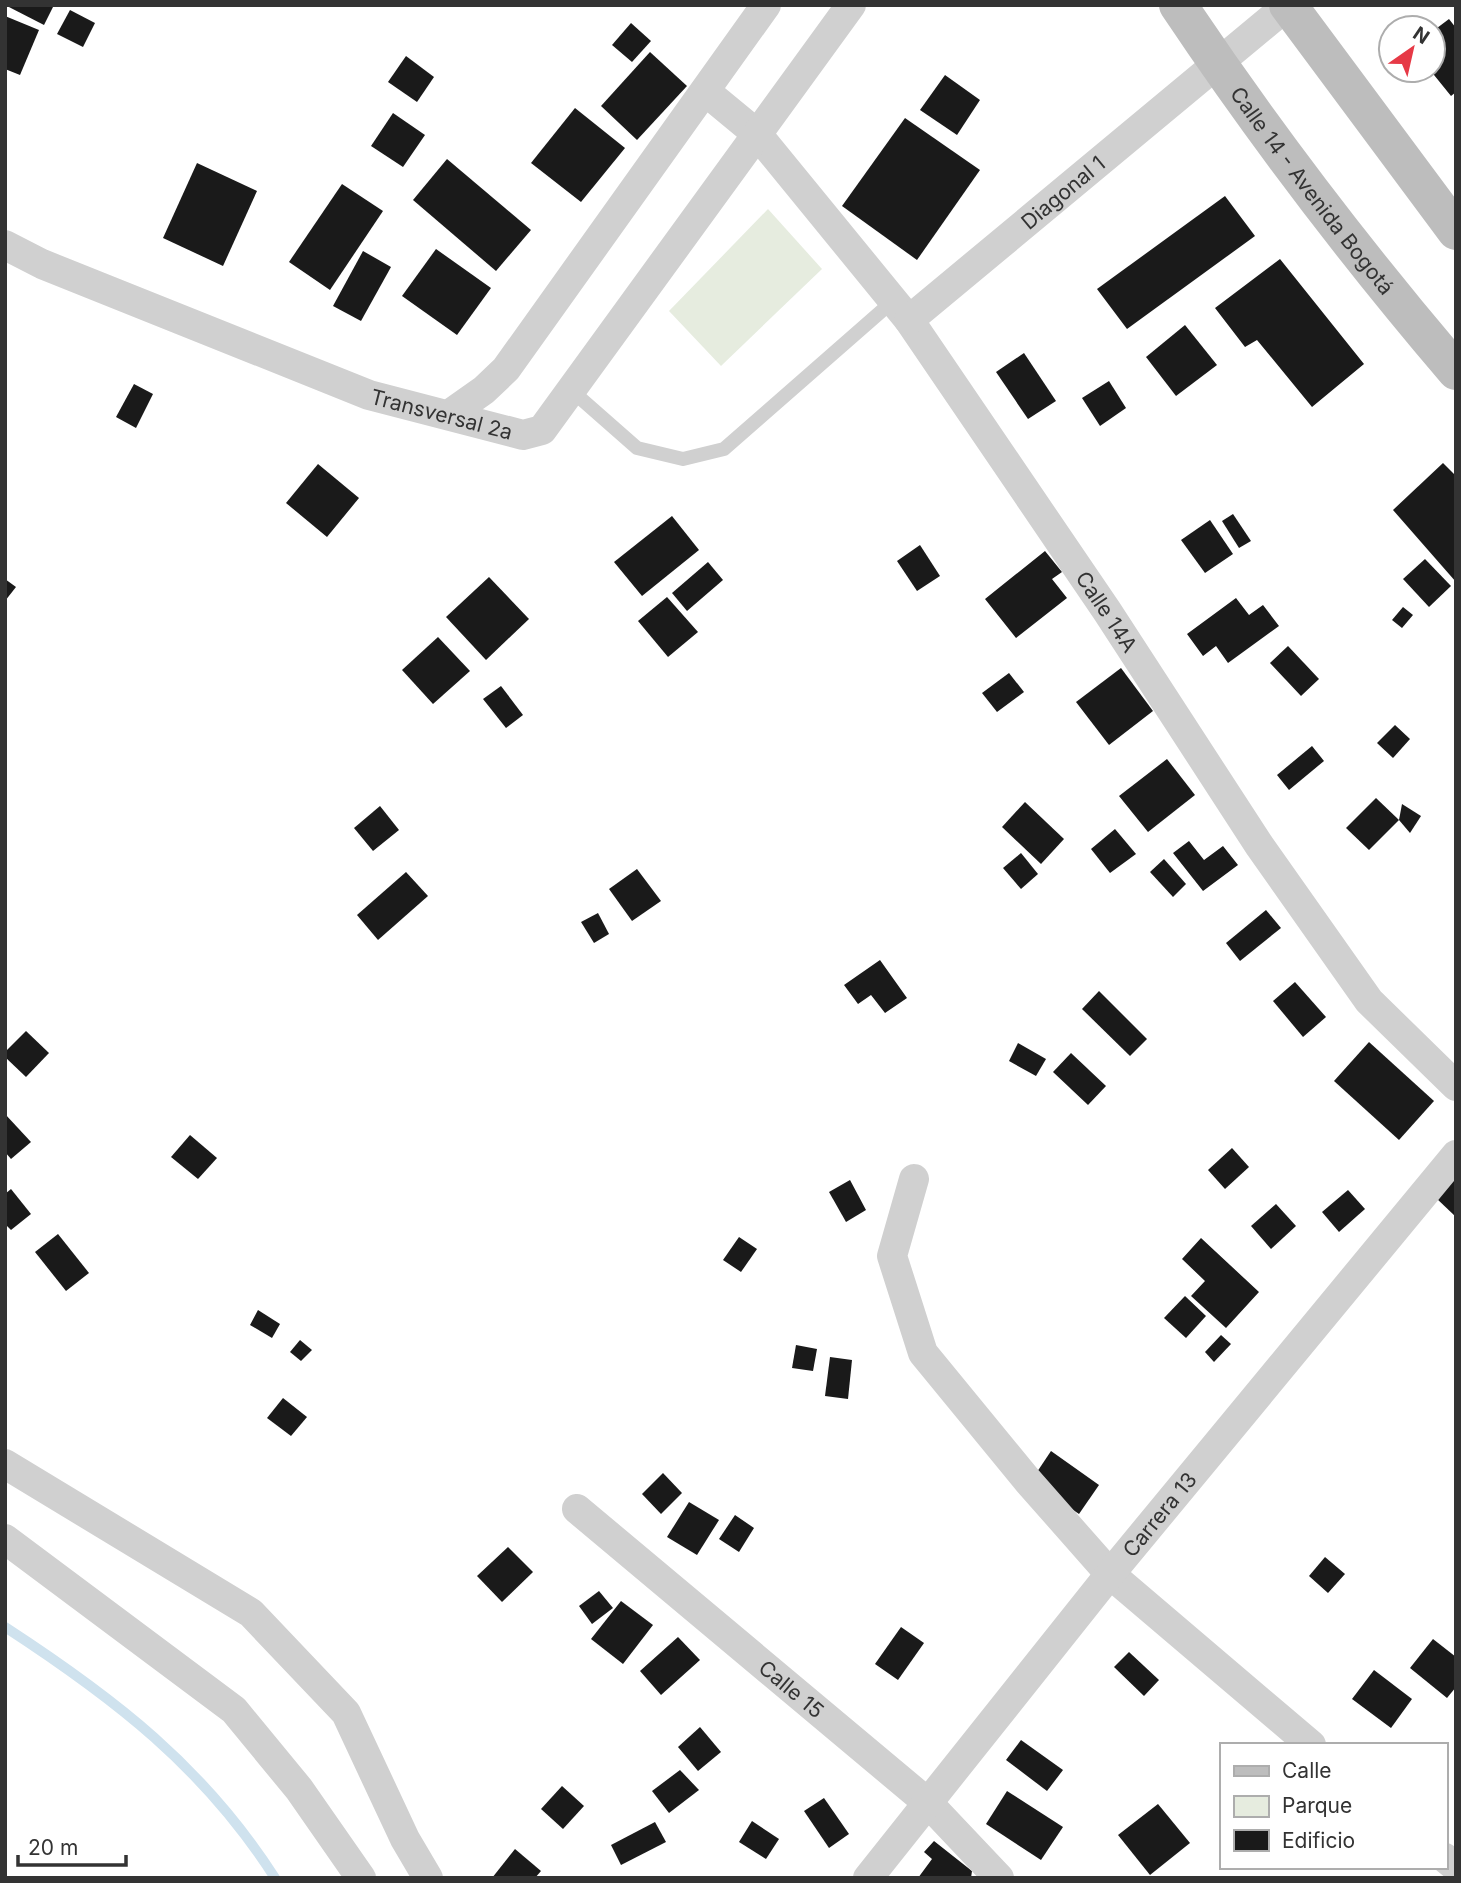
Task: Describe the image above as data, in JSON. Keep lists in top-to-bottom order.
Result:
{
  "streets": {
    "street": [
      "Calle 14 - Avenida Bogotá",
      "Diagonal 1",
      "Transversal 2a",
      "Calle 14A",
      "Carrera 13",
      "Calle 15"
    ]
  },
  "crossings": [
    ["Calle 14 - Avenida Bogotá", "Diagonal 1"],
    ["Diagonal 1", "Calle 14A"],
    ["Transversal 2a", "Calle 14A"],
    ["Carrera 13", "Calle 15"]
  ],
  "legend": ["Calle", "Parque", "Edificio"],
  "scale_bar": "20 m",
  "north": "top right"
}
